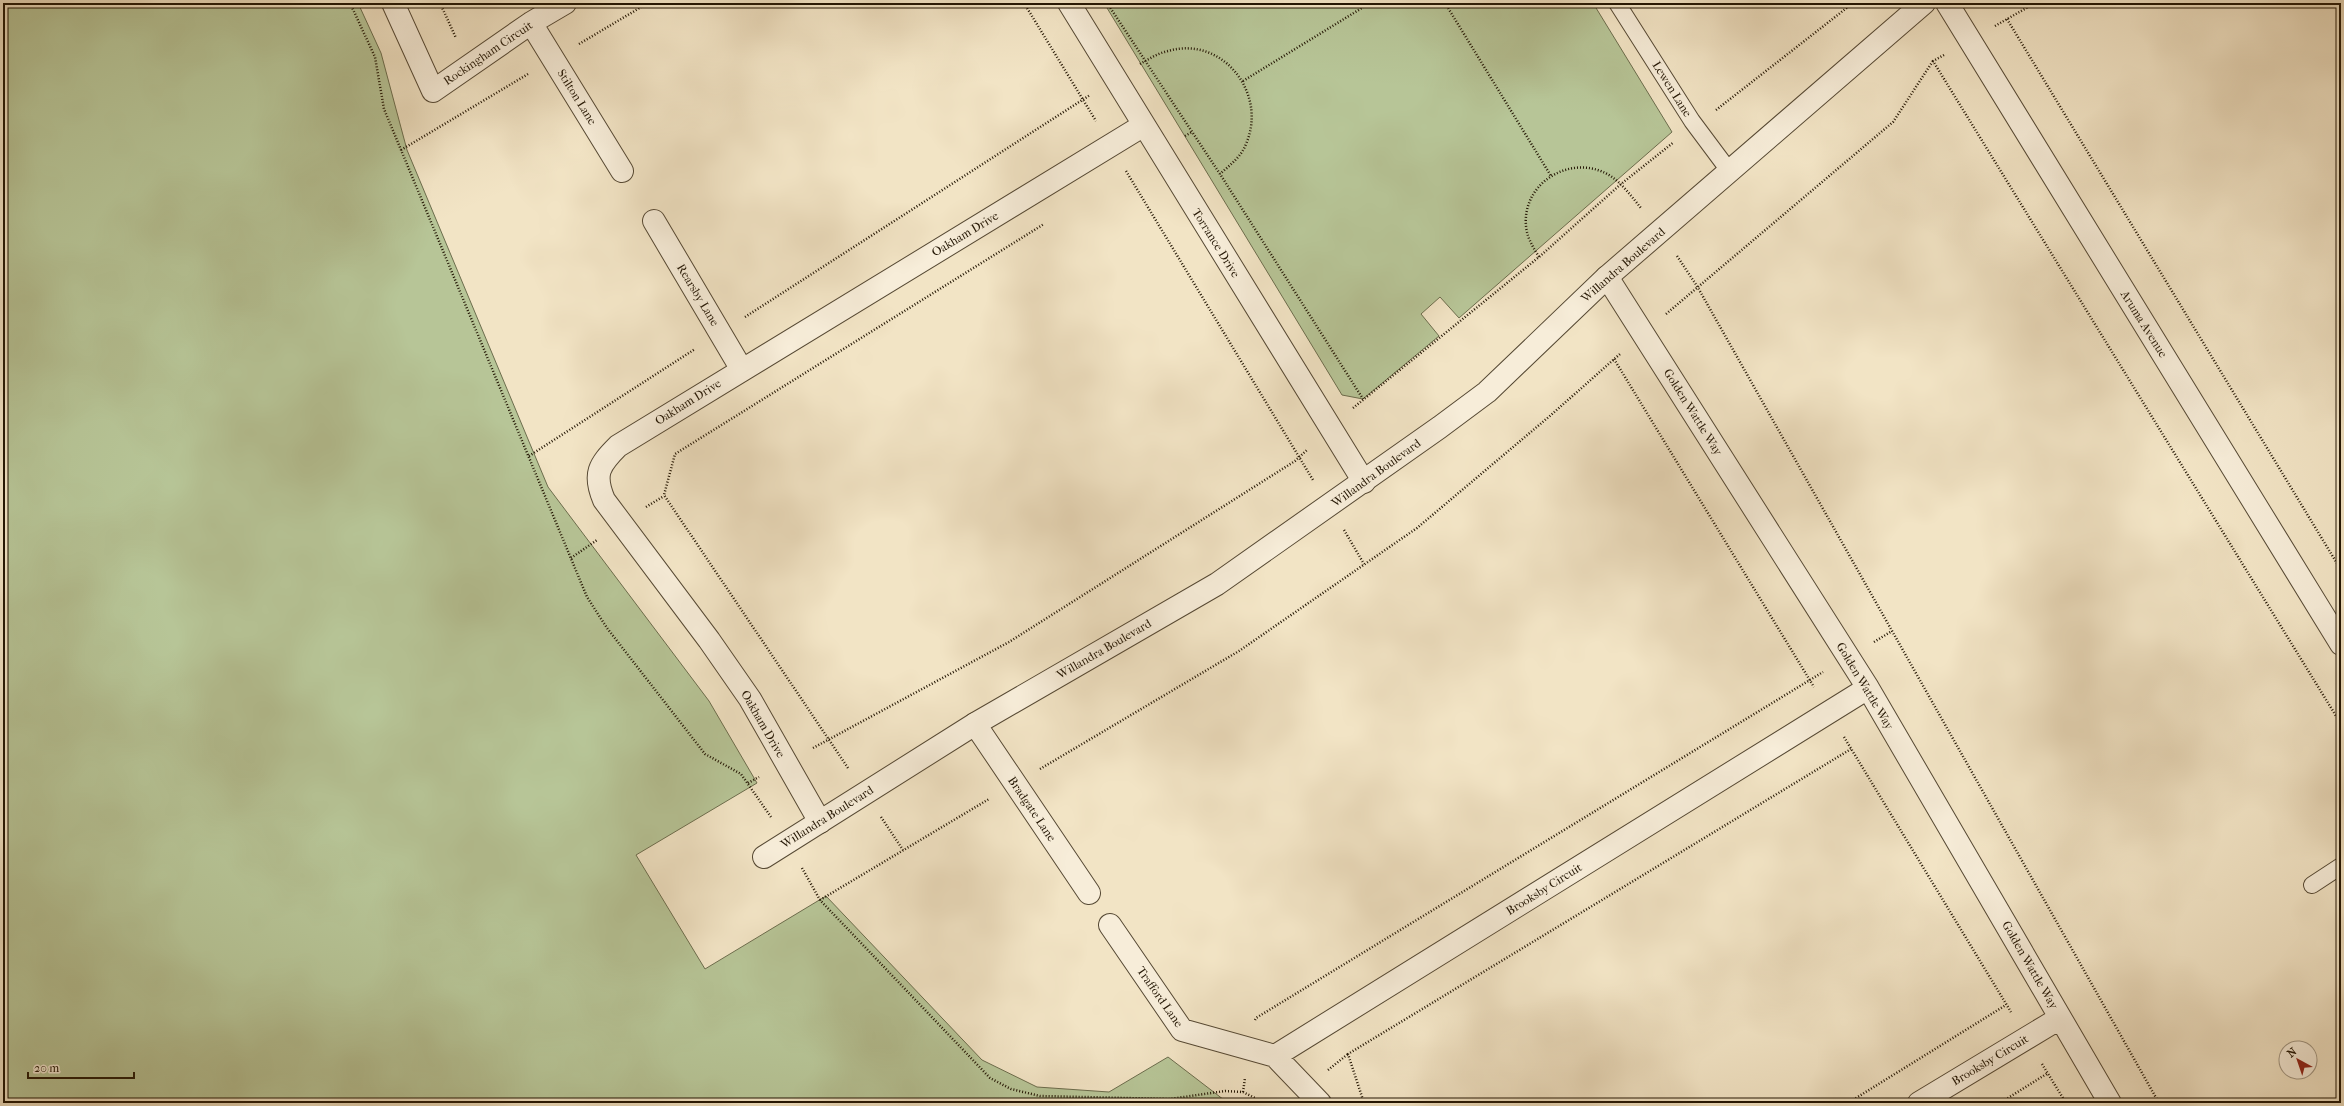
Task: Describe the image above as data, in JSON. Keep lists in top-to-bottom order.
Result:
{
  "streets": {
    "street": [
      "Rockingham Circuit",
      "Stilton Lane",
      "Oakham Drive",
      "Torrance Drive",
      "Willandra Boulevard",
      "Rearsby Lane",
      "Aruma Avenue",
      "Golden Wattle Way",
      "Bradgate Lane",
      "Brooksby Circuit",
      "Trafford Lane"
    ],
    "lane": ["Lewen Lane"]
  },
  "crossings": [
    ["Rockingham Circuit", "Stilton Lane"],
    ["Lewen Lane", "Willandra Boulevard"],
    ["Oakham Drive", "Torrance Drive"],
    ["Oakham Drive", "Willandra Boulevard"],
    ["Oakham Drive", "Rearsby Lane"],
    ["Torrance Drive", "Willandra Boulevard"],
    ["Willandra Boulevard", "Golden Wattle Way"],
    ["Willandra Boulevard", "Bradgate Lane"],
    ["Golden Wattle Way", "Brooksby Circuit"],
    ["Brooksby Circuit", "Trafford Lane"]
  ],
  "scale_bar": "20 m",
  "north": "top left"
}
